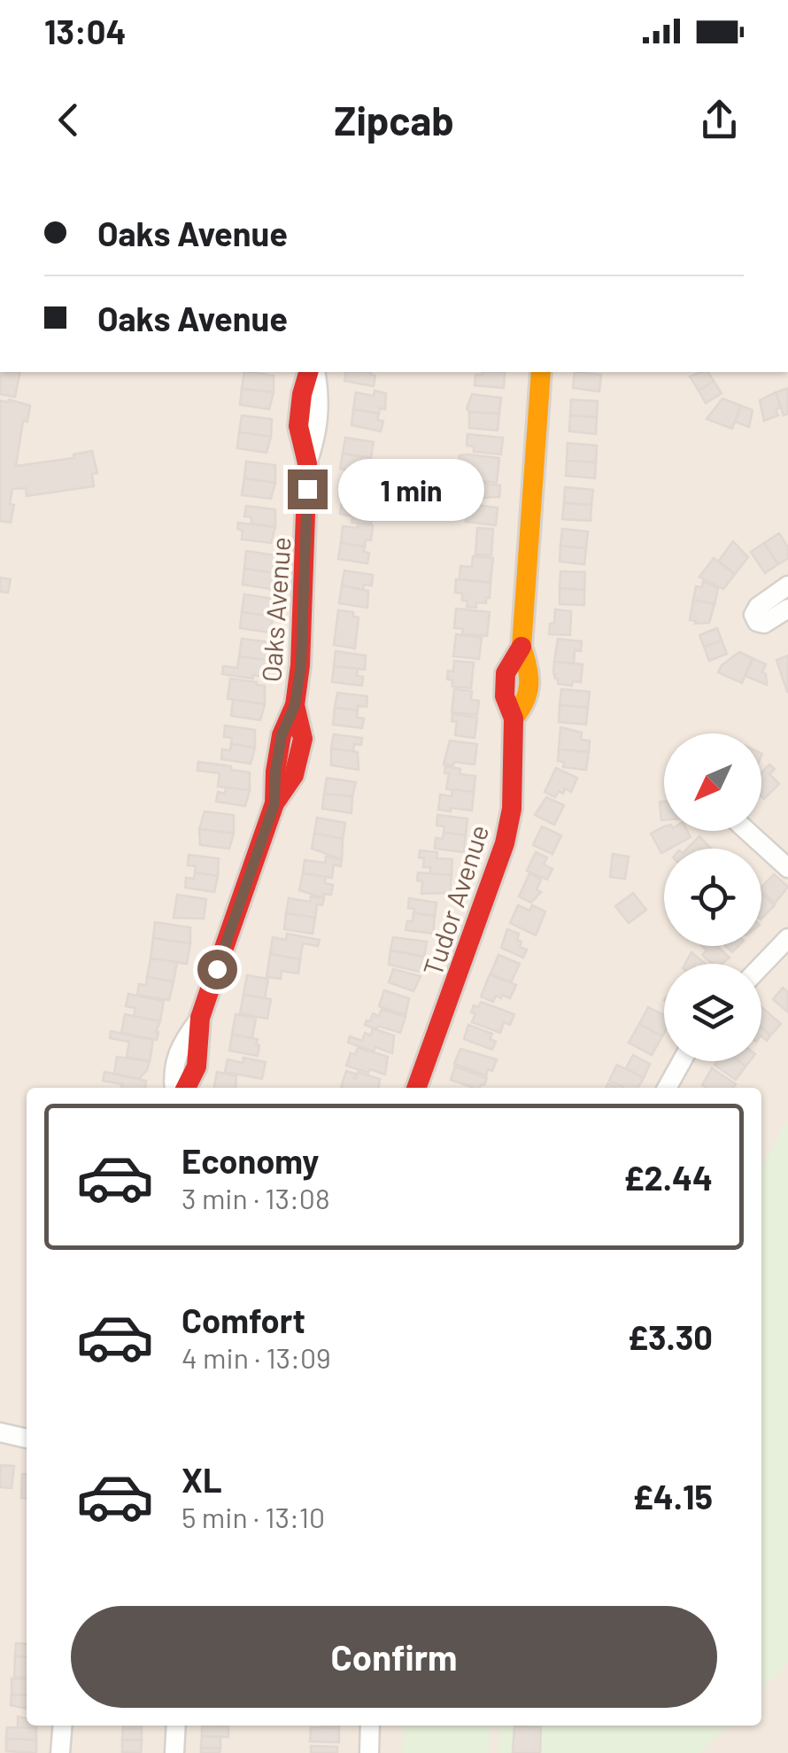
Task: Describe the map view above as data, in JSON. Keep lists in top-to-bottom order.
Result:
{
  "streets": {
    "street": ["Oaks Avenue", "Tudor Avenue"]
  },
  "north": "bottom left",
  "page": {
    "status": "13:04",
    "header": "Zipcab",
    "banner": ["Oaks Avenue", "Oaks Avenue"],
    "bubble": "1 min",
    "list": [
      {
        "name": "Economy",
        "note": "3 min · 13:08",
        "value": "£2.44"
      },
      {
        "name": "Comfort",
        "note": "4 min · 13:09",
        "value": "£3.30"
      },
      {
        "name": "XL",
        "note": "5 min · 13:10",
        "value": "£4.15"
      }
    ],
    "buttons": "Confirm"
  }
}
